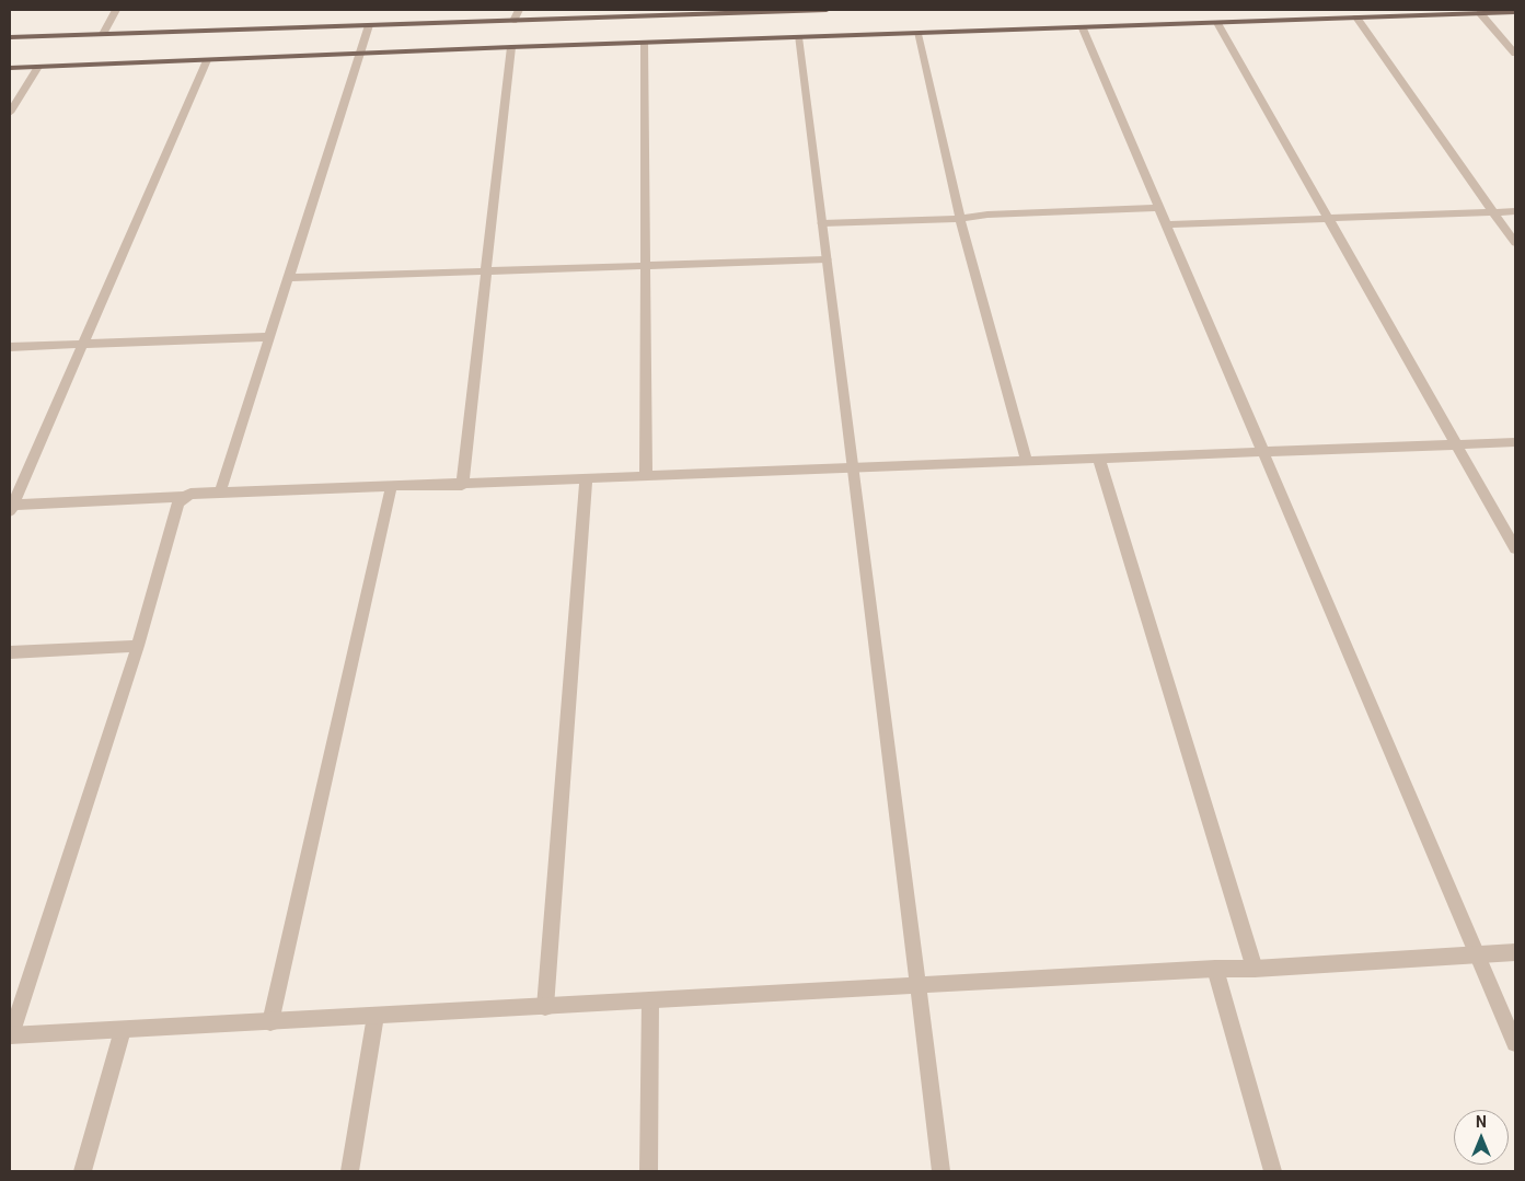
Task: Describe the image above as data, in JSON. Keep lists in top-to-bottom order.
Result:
{
  "north": "top"
}
